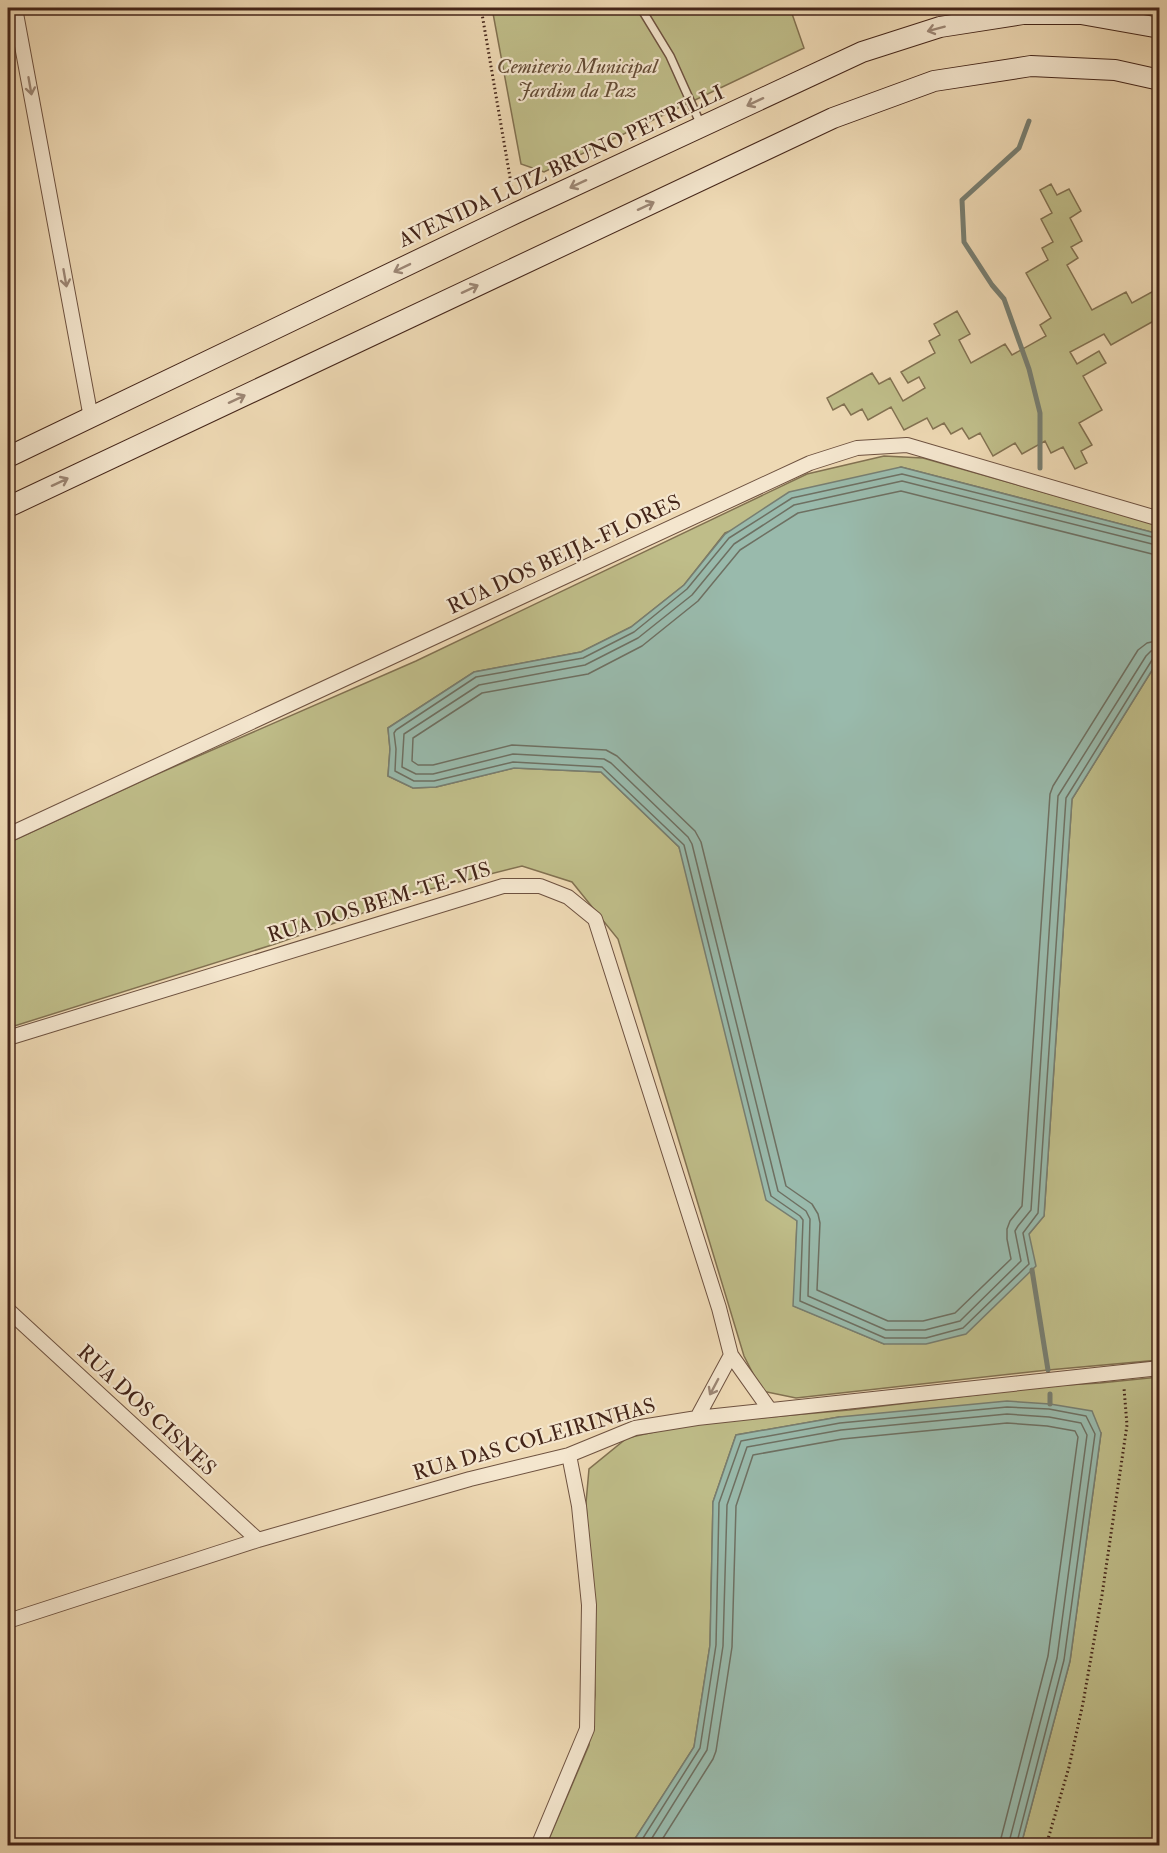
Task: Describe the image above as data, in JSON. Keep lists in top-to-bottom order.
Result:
{
  "streets": {
    "main road": ["AVENIDA LUIZ BRUNO PETRILLI"],
    "street": [
      "RUA DOS BEIJA-FLORES",
      "RUA DOS BEM-TE-VIS",
      "RUA DOS CISNES",
      "RUA DAS COLEIRINHAS"
    ]
  },
  "crossings": [
    ["RUA DOS BEM-TE-VIS", "RUA DAS COLEIRINHAS"],
    ["RUA DOS CISNES", "RUA DAS COLEIRINHAS"]
  ],
  "parks": ["Cemiterio Municipal Jardim da Paz"]
}
